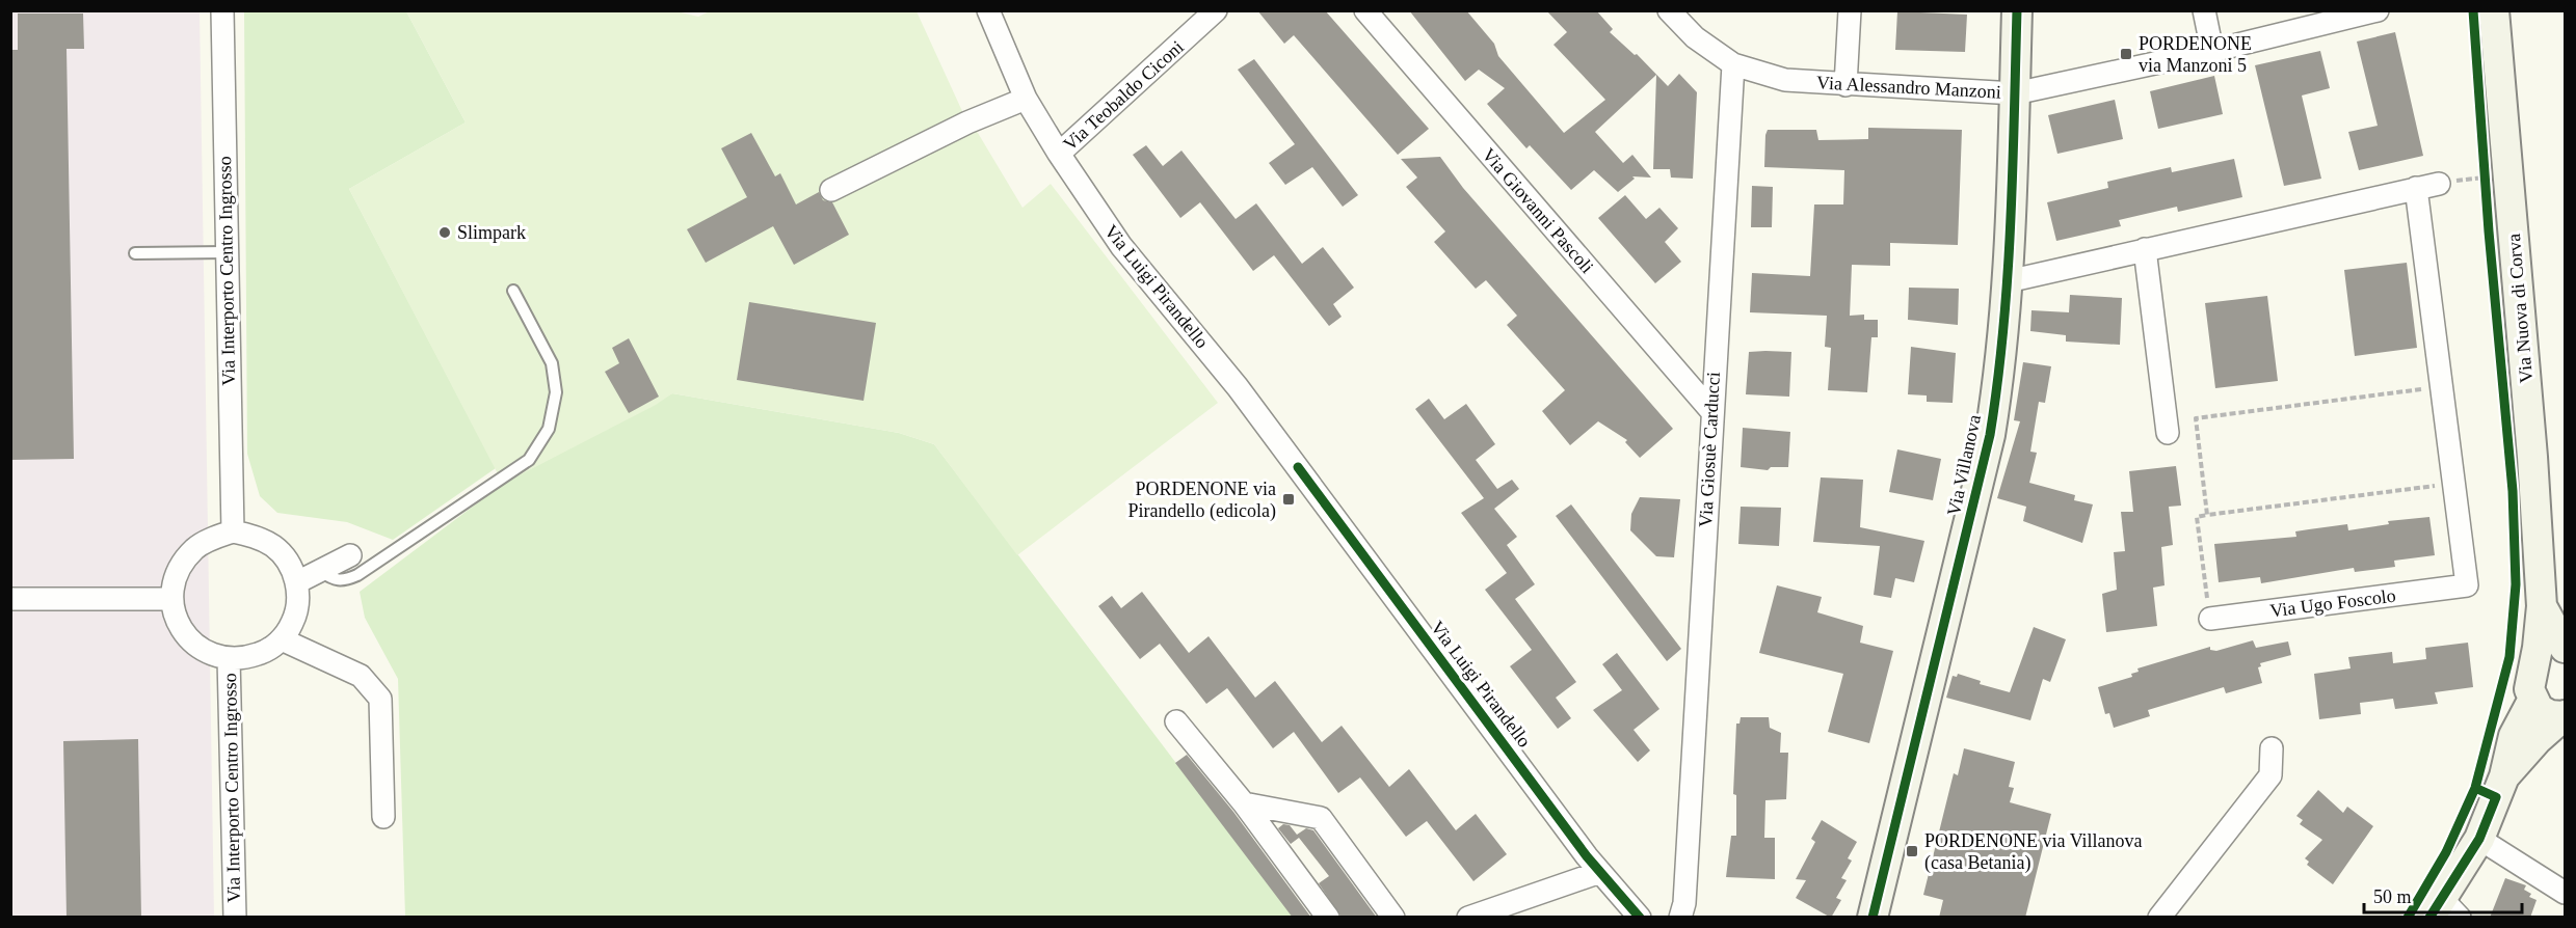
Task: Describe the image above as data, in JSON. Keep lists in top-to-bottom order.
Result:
{
  "streets": {
    "main road": ["Via Nuova di Corva", "Via Villanova"],
    "street": [
      "Via Alessandro Manzoni",
      "Via Teobaldo Ciconi",
      "Via Giovanni Pascoli",
      "Via Interporto Centro Ingrosso",
      "Via Luigi Pirandello",
      "Via Giosuè Carducci",
      "Via Ugo Foscolo"
    ]
  },
  "crossings": [
    ["Via Alessandro Manzoni", "Via Giosuè Carducci"],
    ["Via Alessandro Manzoni", "Via Villanova"],
    ["Via Teobaldo Ciconi", "Via Luigi Pirandello"],
    ["Via Giovanni Pascoli", "Via Giosuè Carducci"]
  ],
  "places": {
    "transit": ["PORDENONE via Manzoni 5", "PORDENONE via Pirandello (edicola)", "PORDENONE via Villanova (casa Betania)"],
    "other": ["Slimpark"]
  },
  "scale_bar": "50 m"
}
